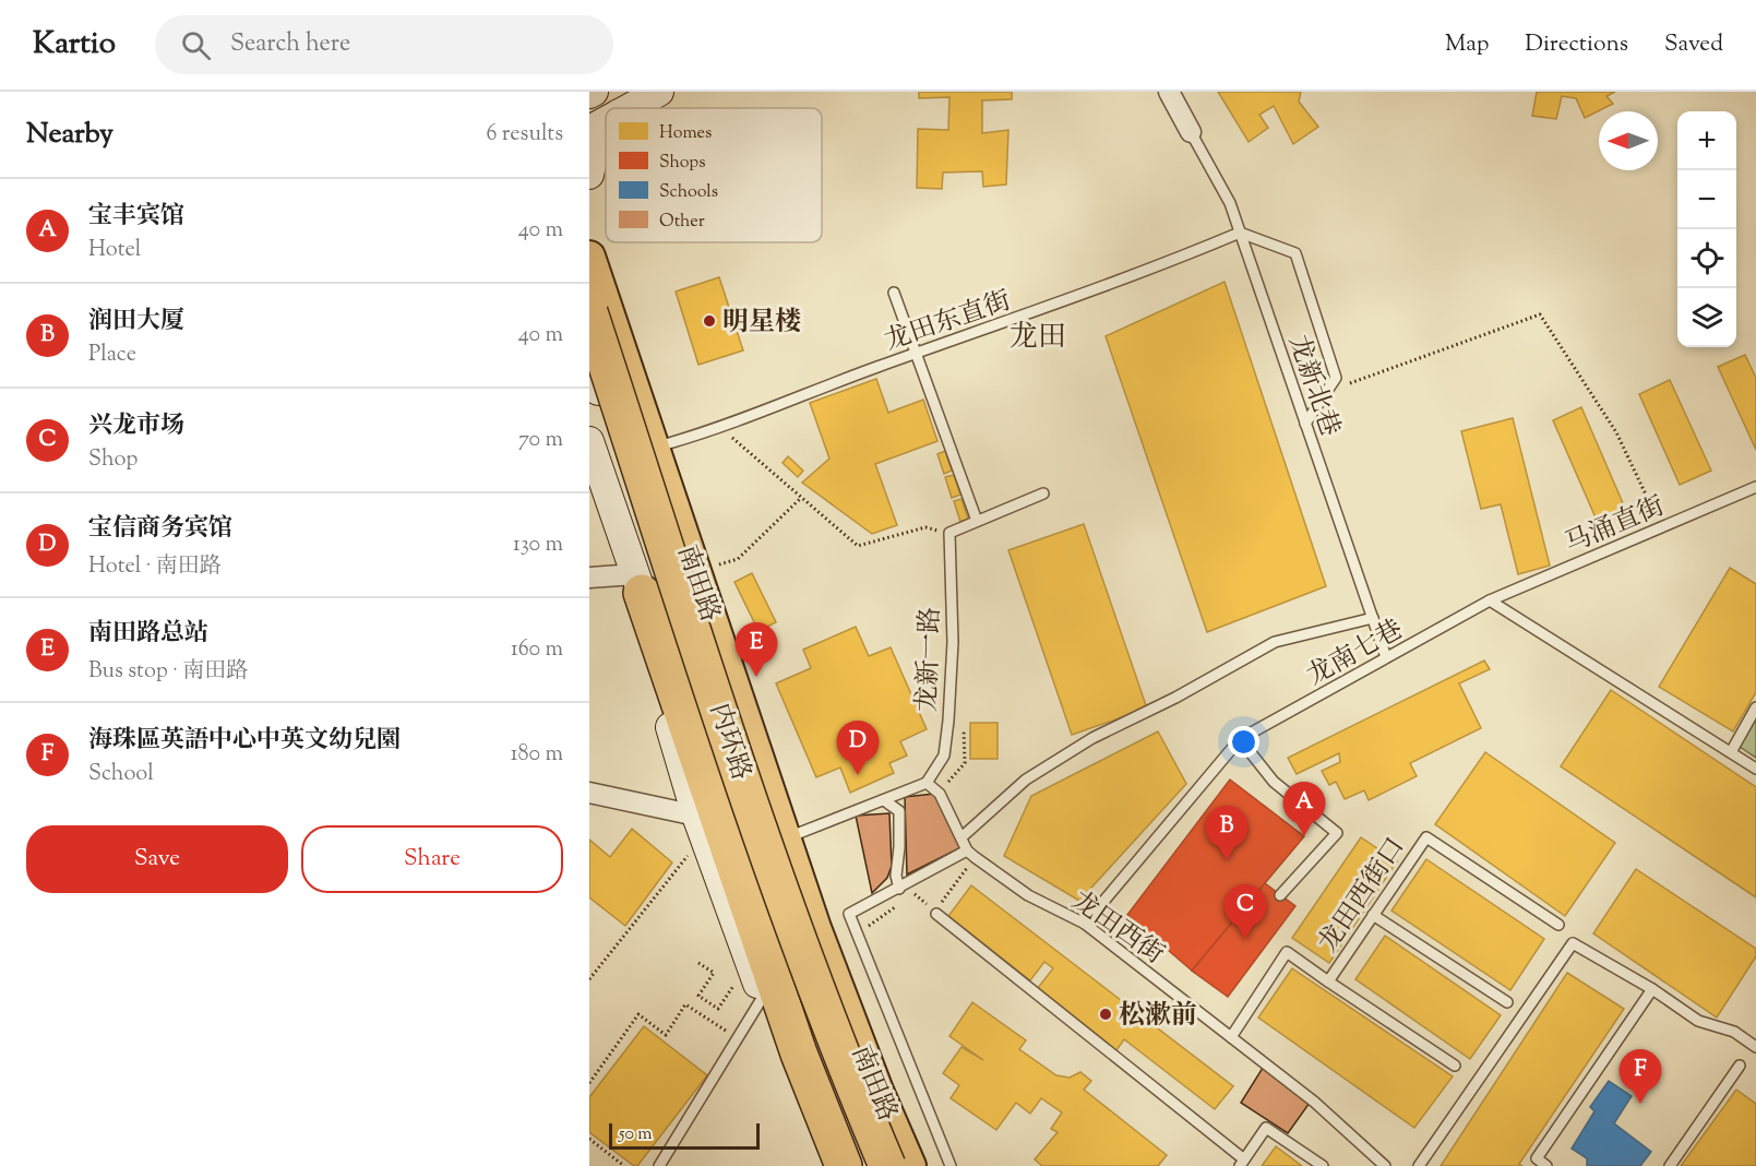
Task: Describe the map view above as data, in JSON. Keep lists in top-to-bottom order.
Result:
{
  "streets": {
    "highway": ["内环路"],
    "main road": ["南田路"],
    "lane": [
      "龙田东直街",
      "龙新北巷",
      "马涌直街",
      "龙南七巷",
      "龙新一路",
      "龙田西街口",
      "龙田西街"
    ]
  },
  "crossings": [
    ["龙田东直街", "龙新北巷"],
    ["龙新北巷", "龙南七巷"],
    ["马涌直街", "龙南七巷"],
    ["南田路", "内环路"],
    ["龙田西街口", "龙田西街"]
  ],
  "districts": ["龙田"],
  "places": ["明星楼", "松漱前"],
  "legend": [
    "Homes",
    "Shops",
    "Schools",
    "Other"
  ],
  "scale_bar": "50 m",
  "north": "left",
  "page": {
    "header": "Kartio",
    "search": "Search here",
    "nav": ["Map", "Directions", "Saved"],
    "heading": ["Nearby", "6 results"],
    "map_buttons": ["+", "−"],
    "list": [
      {
        "mark": "A",
        "name": "宝丰宾馆",
        "note": "Hotel",
        "value": "40 m"
      },
      {
        "mark": "B",
        "name": "润田大厦",
        "note": "Place",
        "value": "40 m"
      },
      {
        "mark": "C",
        "name": "兴龙市场",
        "note": "Shop",
        "value": "70 m"
      },
      {
        "mark": "D",
        "name": "宝信商务宾馆",
        "note": "Hotel · 南田路",
        "value": "130 m"
      },
      {
        "mark": "E",
        "name": "南田路总站",
        "note": "Bus stop · 南田路",
        "value": "160 m"
      },
      {
        "mark": "F",
        "name": "海珠區英語中心中英文幼兒園",
        "note": "School",
        "value": "180 m"
      }
    ],
    "pins": [
      "E",
      "D",
      "A",
      "B",
      "C",
      "F"
    ],
    "buttons": ["Save", "Share"],
    "scale": "50 m"
  }
}
